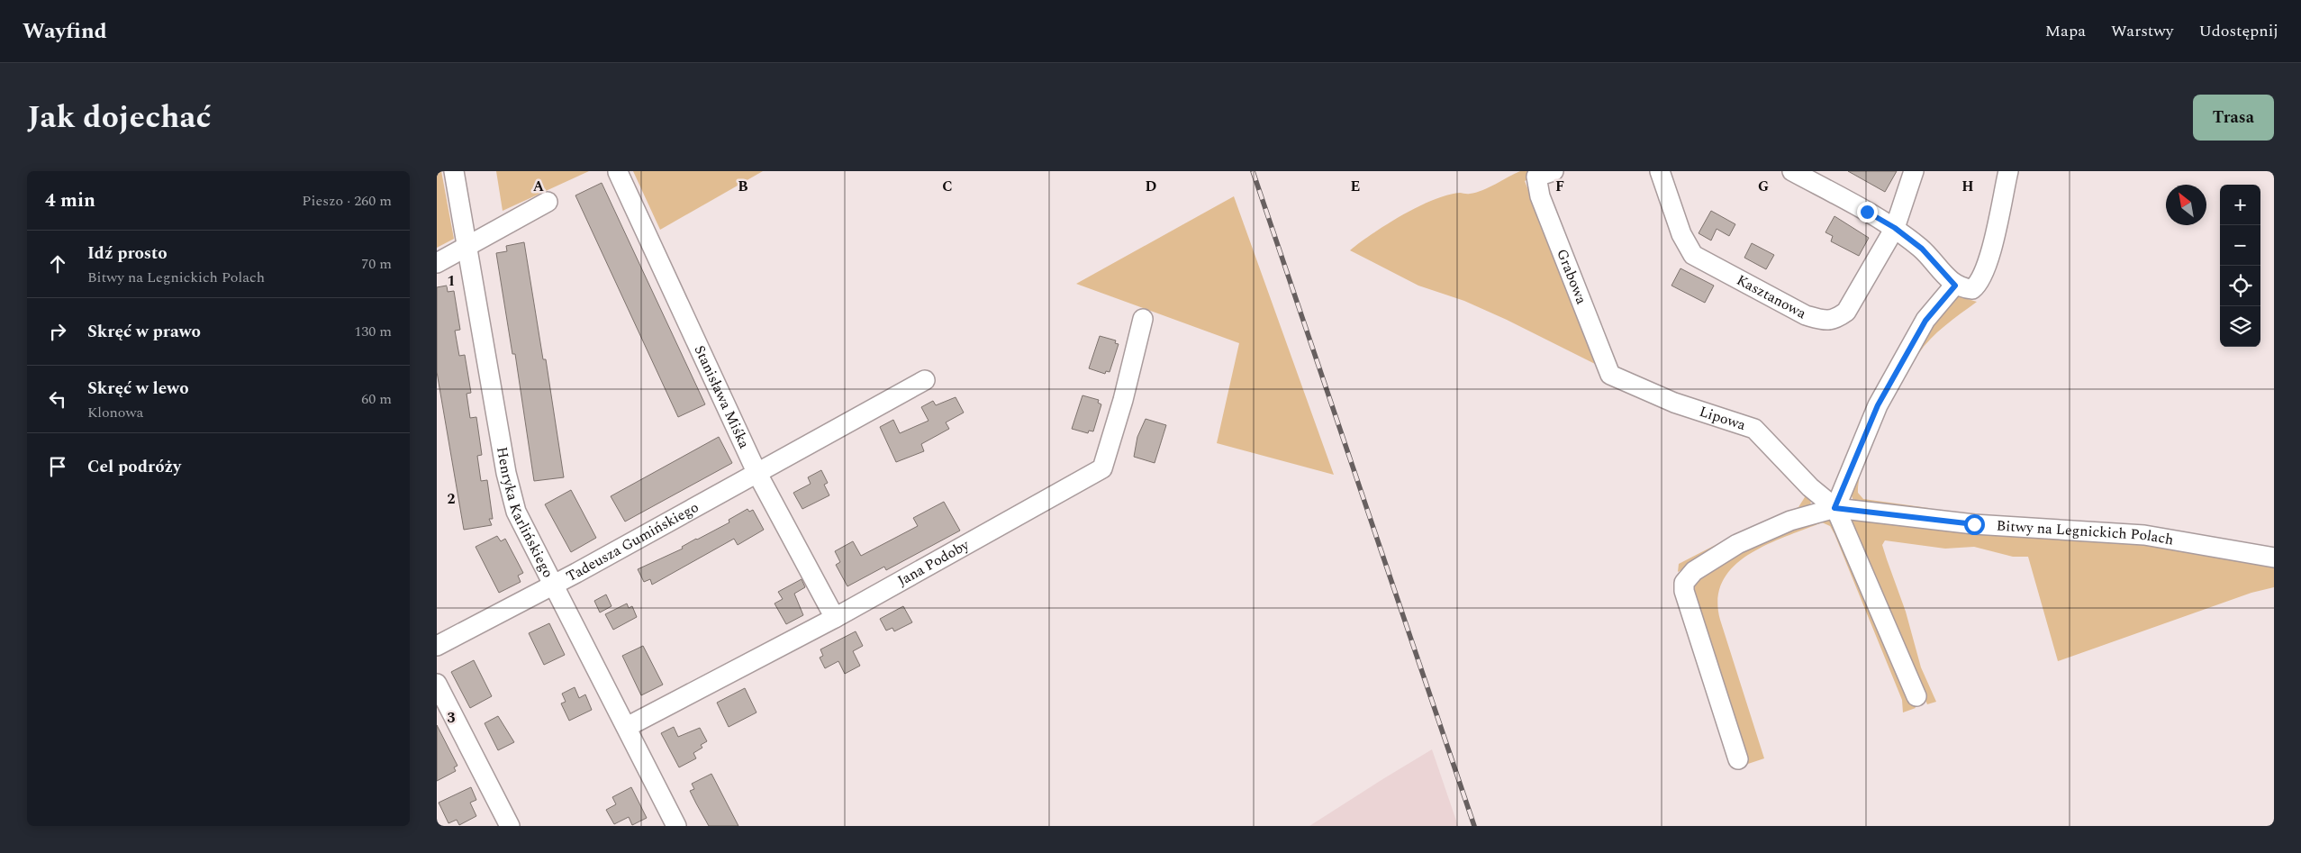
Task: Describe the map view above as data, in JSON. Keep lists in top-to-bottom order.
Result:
{
  "streets": {
    "street": [
      "Grabowa",
      "Kasztanowa",
      "Stanisława Miśka",
      "Lipowa",
      "Henryka Karlińskiego",
      "Bitwy na Legnickich Polach",
      "Tadeusza Gumińskiego",
      "Jana Podoby"
    ]
  },
  "crossings": [
    ["Grabowa", "Lipowa"],
    ["Stanisława Miśka", "Tadeusza Gumińskiego"],
    ["Stanisława Miśka", "Jana Podoby"],
    ["Lipowa", "Bitwy na Legnickich Polach"],
    ["Henryka Karlińskiego", "Tadeusza Gumińskiego"],
    ["Henryka Karlińskiego", "Jana Podoby"]
  ],
  "north": "top left",
  "page": {
    "header": "Wayfind",
    "nav": ["Mapa", "Warstwy", "Udostępnij"],
    "title": "Jak dojechać",
    "buttons": "Trasa",
    "heading": ["4 min", "Pieszo · 260 m"],
    "map_buttons": ["+", "−"],
    "list": [
      ["Idź prosto", "Bitwy na Legnickich Polach", "70 m"],
      ["Skręć w prawo", "130 m"],
      ["Skręć w lewo", "Klonowa", "60 m"],
      "Cel podróży"
    ]
  },
  "grid": {
    "columns": [
      "A",
      "B",
      "C",
      "D",
      "E",
      "F",
      "G",
      "H"
    ],
    "rows": ["1", "2", "3"]
  }
}
